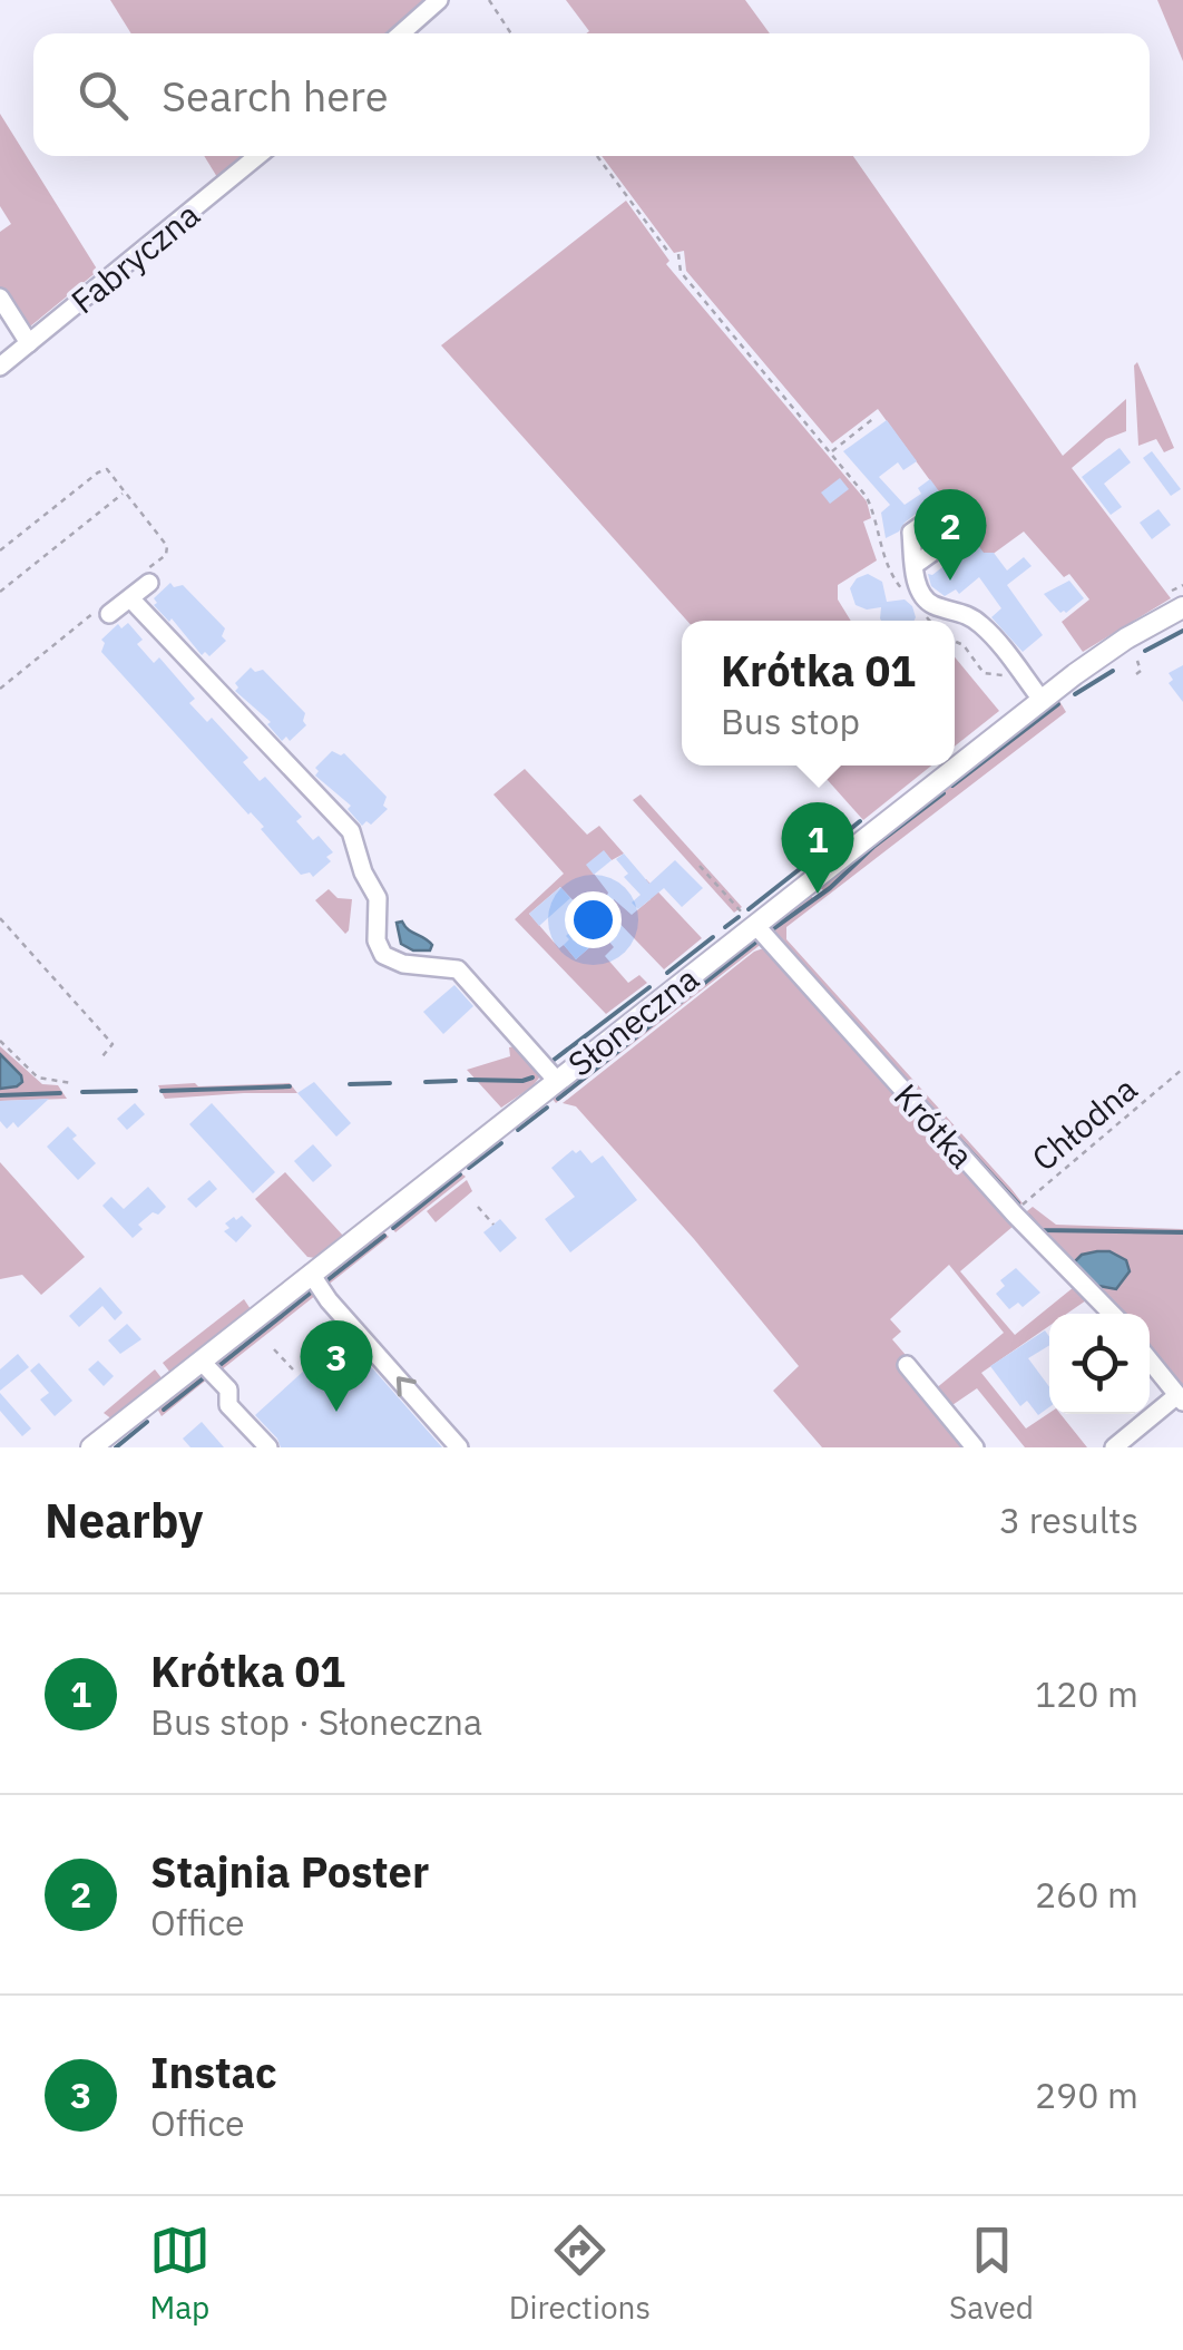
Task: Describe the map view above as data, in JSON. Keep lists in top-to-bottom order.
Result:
{
  "streets": {
    "main road": ["Słoneczna"],
    "street": ["Fabryczna", "Krótka"],
    "path": ["Chłodna"]
  },
  "crossings": [
    ["Słoneczna", "Krótka"],
    ["Chłodna", "Krótka"]
  ],
  "page": {
    "search": "Search here",
    "pins": ["2", "1", "3"],
    "popup": ["Krótka 01", "Bus stop"],
    "heading": ["Nearby", "3 results"],
    "list": [
      {
        "mark": "1",
        "name": "Krótka 01",
        "note": "Bus stop · Słoneczna",
        "value": "120 m"
      },
      {
        "mark": "2",
        "name": "Stajnia Poster",
        "note": "Office",
        "value": "260 m"
      },
      {
        "mark": "3",
        "name": "Instac",
        "note": "Office",
        "value": "290 m"
      }
    ],
    "nav": ["Map", "Directions", "Saved"]
  }
}
